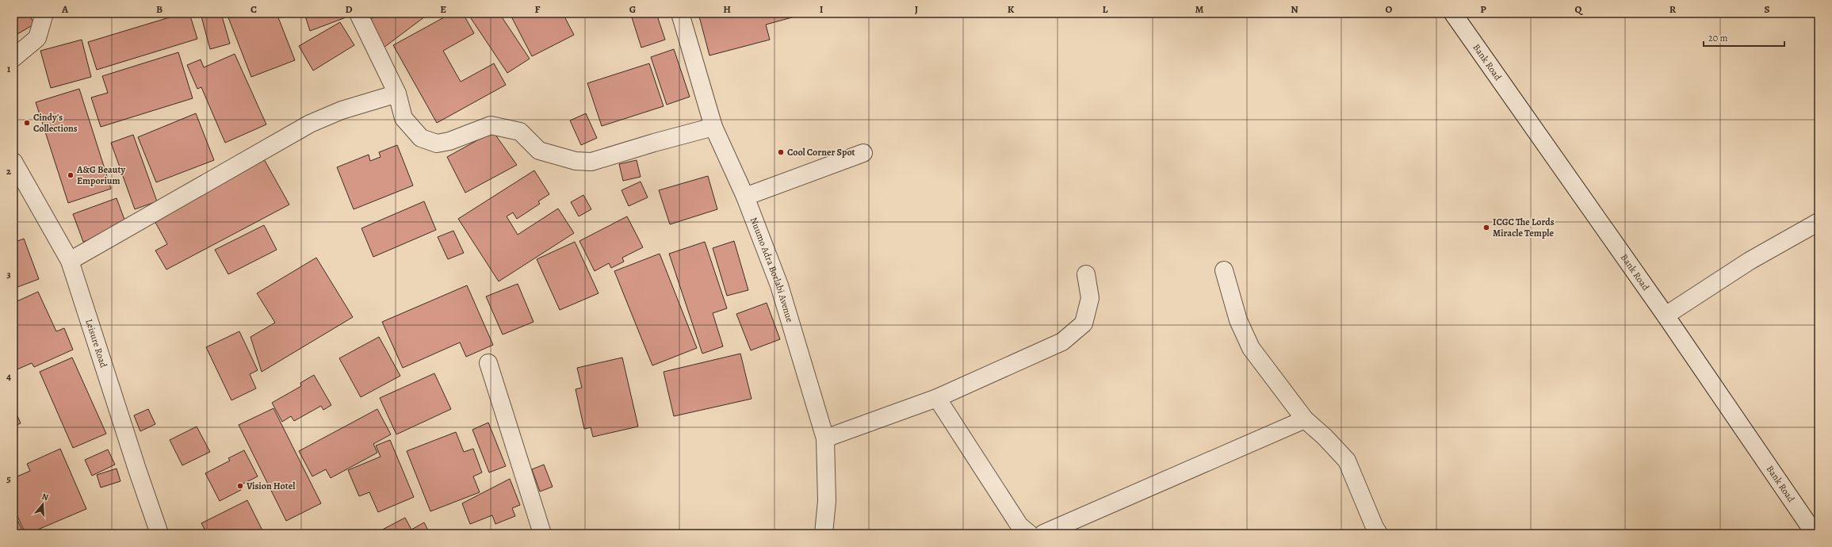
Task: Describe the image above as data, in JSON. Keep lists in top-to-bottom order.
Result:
{
  "streets": {
    "street": ["Bank Road", "Nuumo Adra Borlabi Avenue", "Leisure Road"]
  },
  "places": [
    "Cindy's Collections",
    "Cool Corner Spot",
    "A&G Beauty Emporium",
    "ICGC The Lords Miracle Temple",
    "Vision Hotel"
  ],
  "scale_bar": "20 m",
  "north": "top",
  "grid": {
    "columns": [
      "A",
      "B",
      "C",
      "D",
      "E",
      "F",
      "G",
      "H",
      "I",
      "J",
      "K",
      "L",
      "M",
      "N",
      "O",
      "P",
      "Q",
      "R",
      "S"
    ],
    "rows": [
      "1",
      "2",
      "3",
      "4",
      "5"
    ]
  }
}
